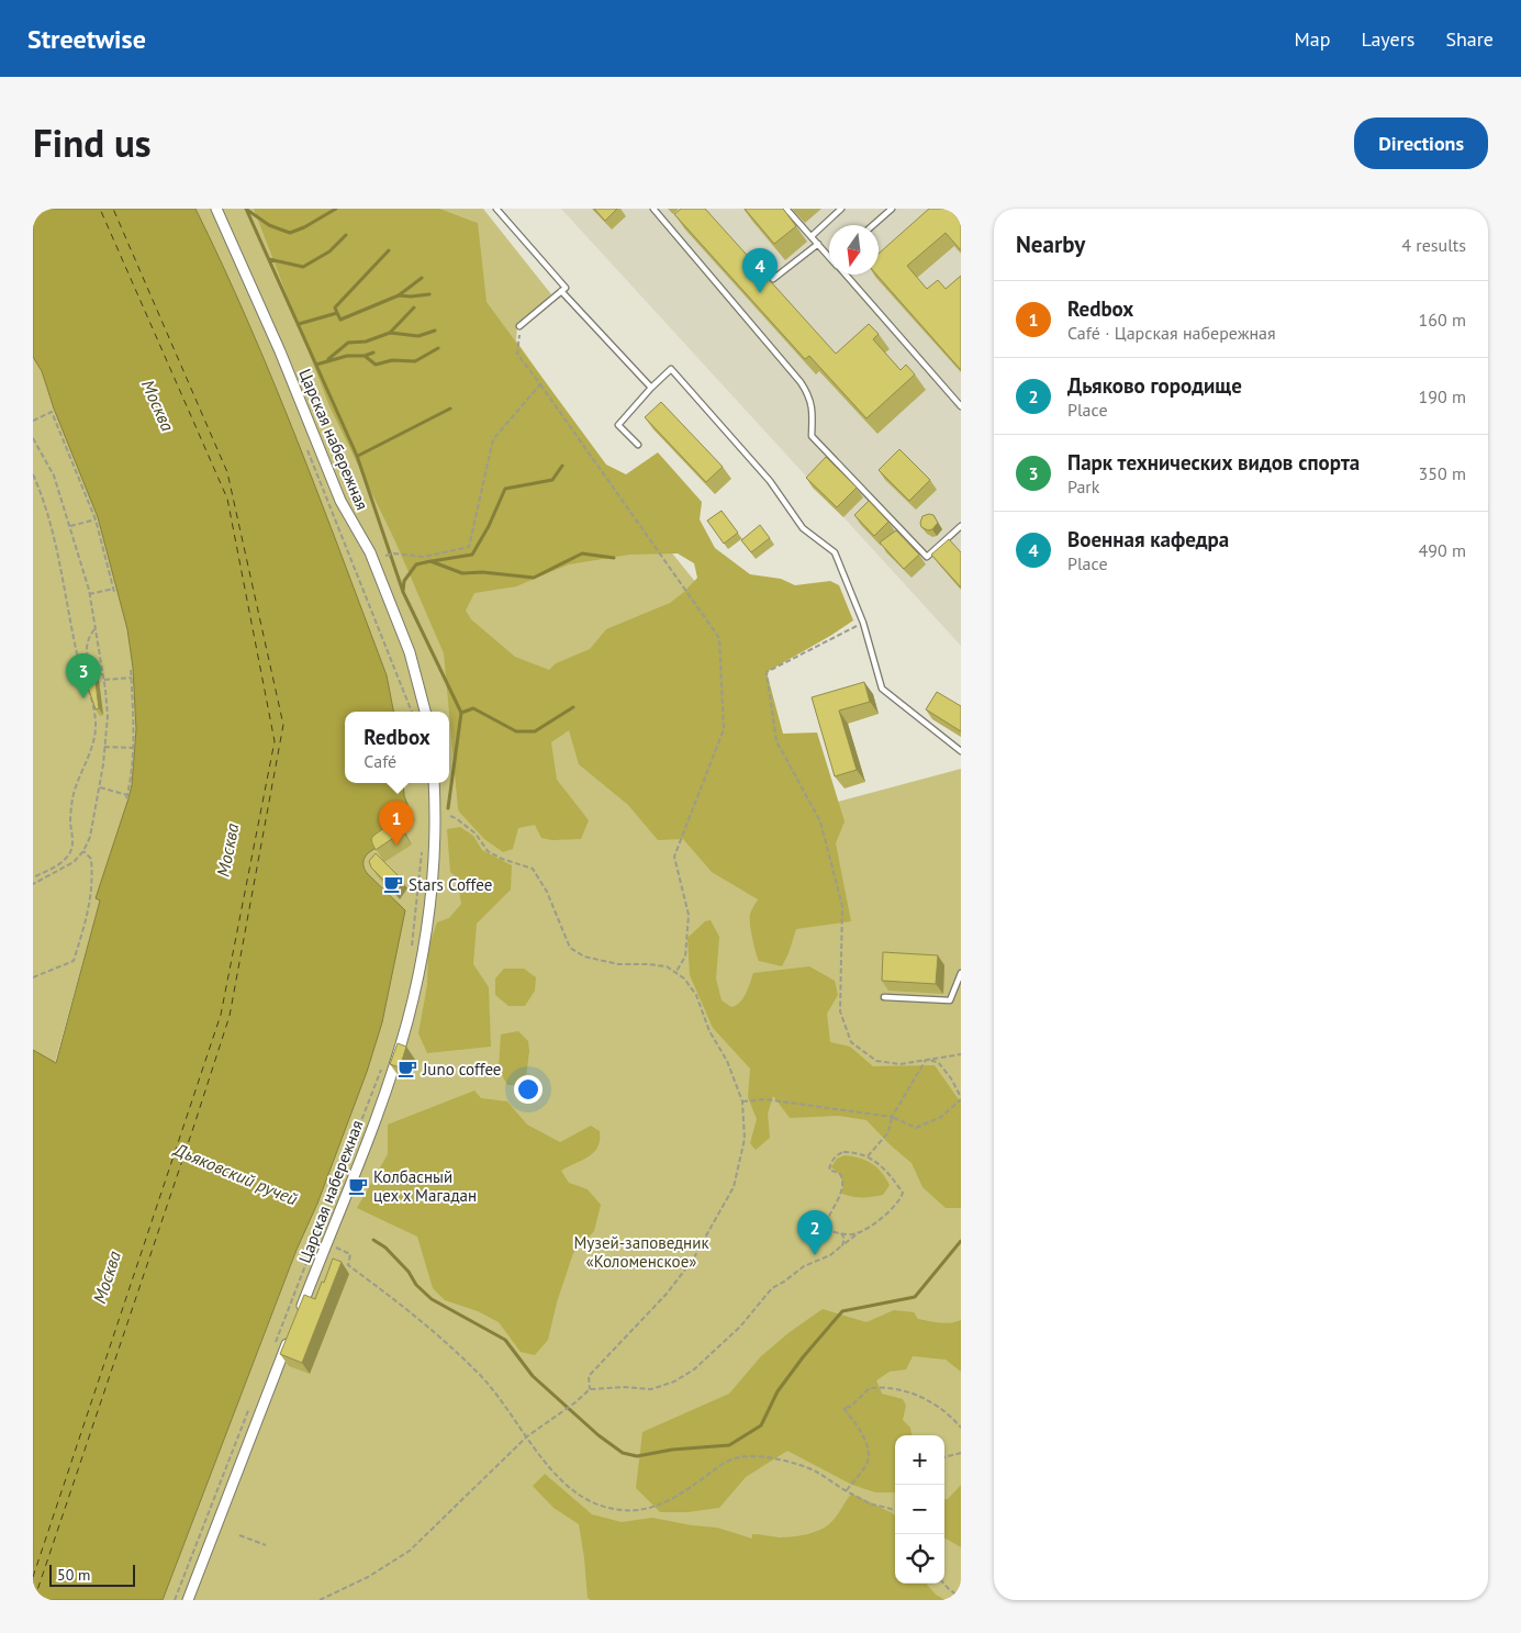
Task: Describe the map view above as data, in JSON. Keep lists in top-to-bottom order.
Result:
{
  "streets": {
    "street": ["Царская набережная"]
  },
  "water": ["Москва", "Дьяковский ручей"],
  "parks": ["Музей-заповедник «Коломенское»"],
  "places": {
    "cafe": ["Stars Coffee", "Juno coffee", "Колбасный цех x Магадан"]
  },
  "scale_bar": "50 m",
  "north": "bottom",
  "page": {
    "header": "Streetwise",
    "nav": ["Map", "Layers", "Share"],
    "title": "Find us",
    "buttons": "Directions",
    "heading": ["Nearby", "4 results"],
    "pins": [
      "4",
      "3",
      "1",
      "2"
    ],
    "list": [
      {
        "mark": "1",
        "name": "Redbox",
        "note": "Café · Царская набережная",
        "value": "160 m"
      },
      {
        "mark": "2",
        "name": "Дьяково городище",
        "note": "Place",
        "value": "190 m"
      },
      {
        "mark": "3",
        "name": "Парк технических видов спорта",
        "note": "Park",
        "value": "350 m"
      },
      {
        "mark": "4",
        "name": "Военная кафедра",
        "note": "Place",
        "value": "490 m"
      }
    ],
    "popup": ["Redbox", "Café"],
    "map_buttons": ["+", "−"],
    "scale": "50 m"
  }
}
